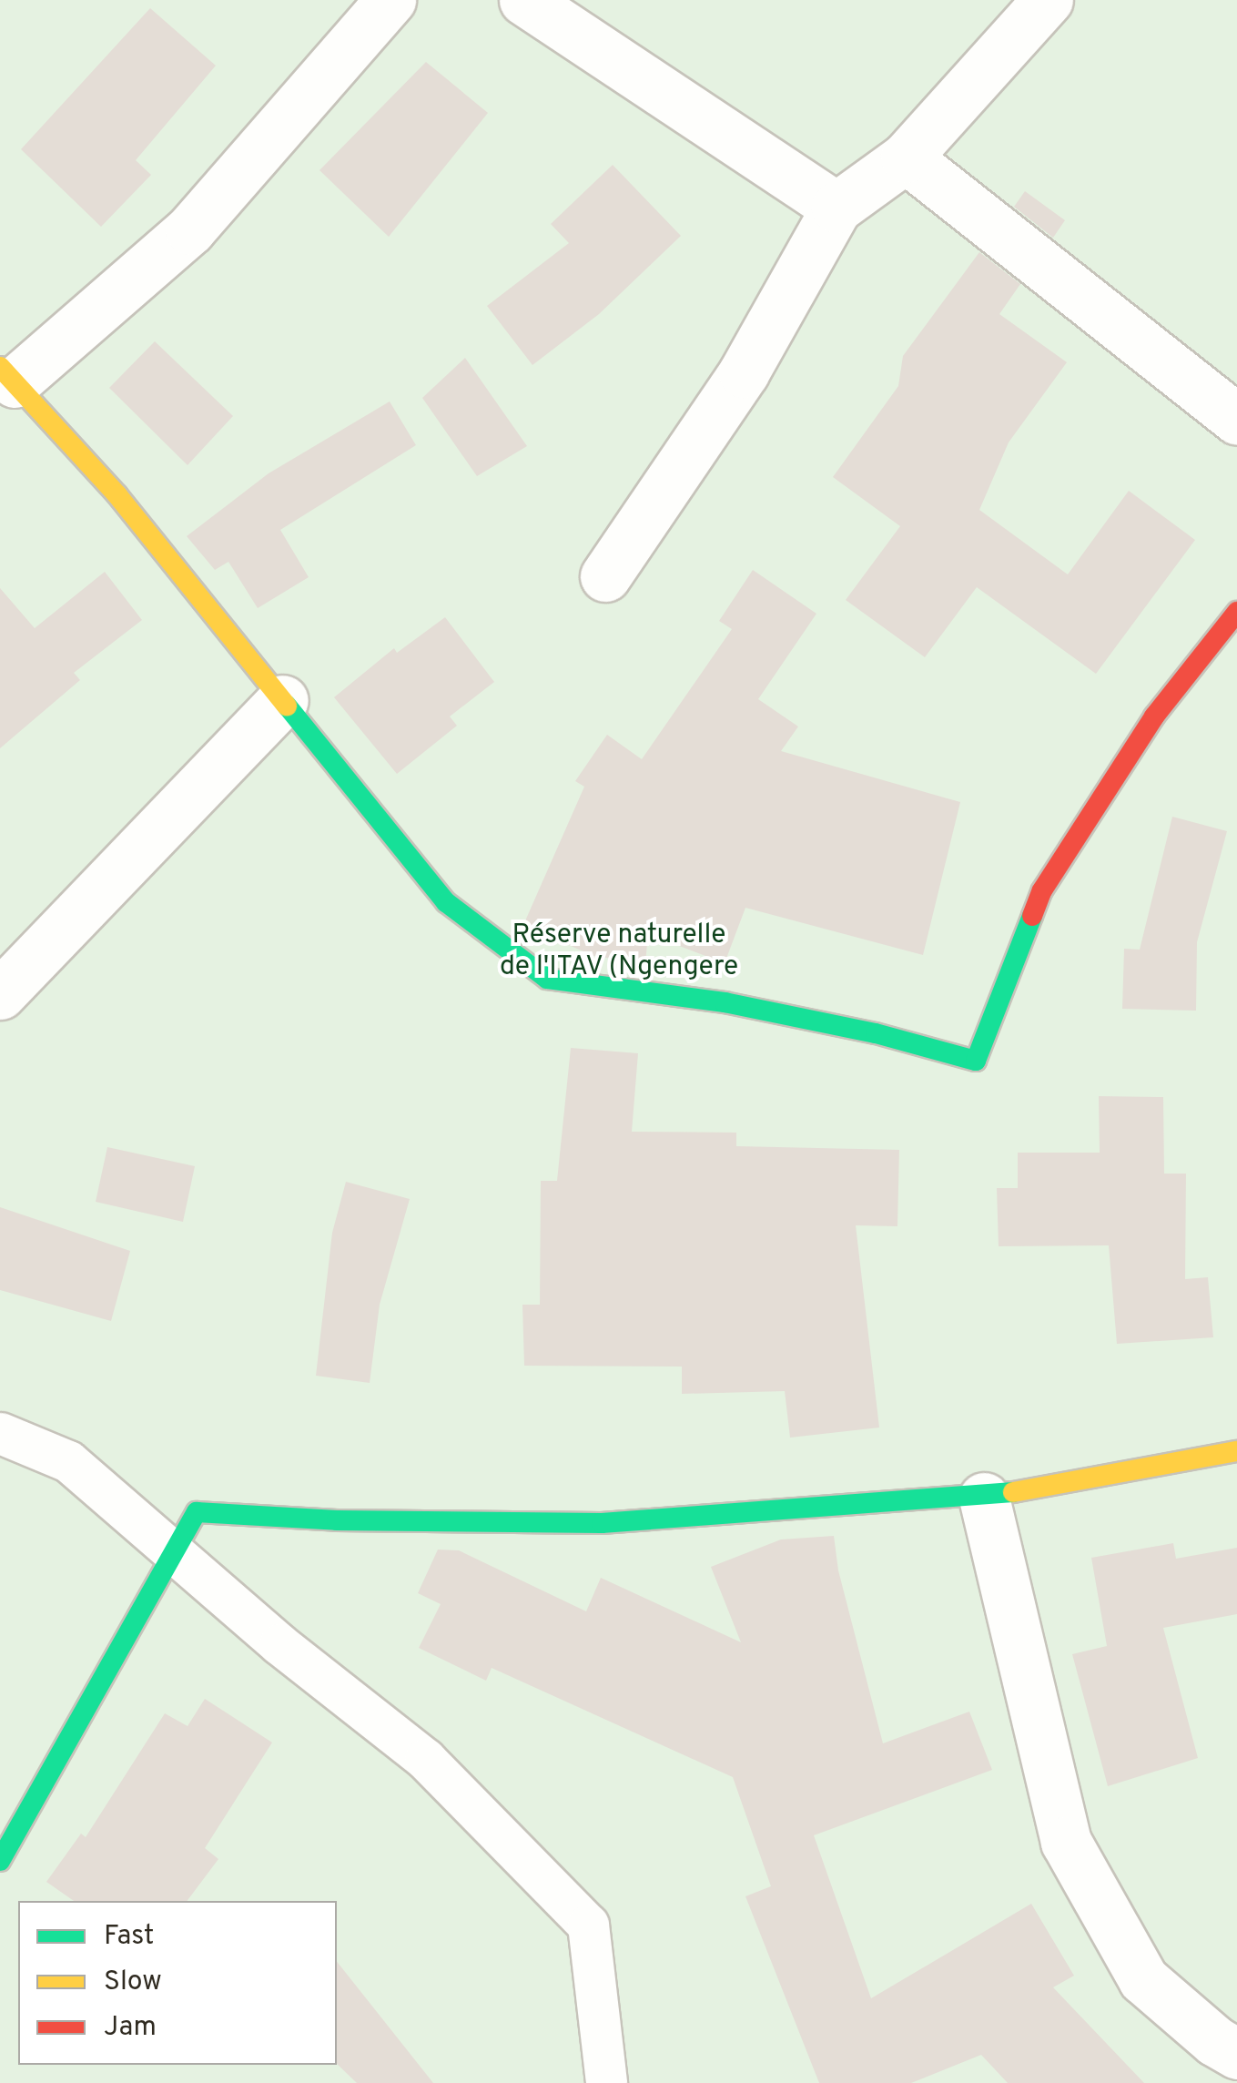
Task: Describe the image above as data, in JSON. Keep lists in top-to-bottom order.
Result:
{
  "parks": ["Réserve naturelle de l'ITAV (Ngengere"],
  "legend": ["Fast", "Slow", "Jam"]
}
